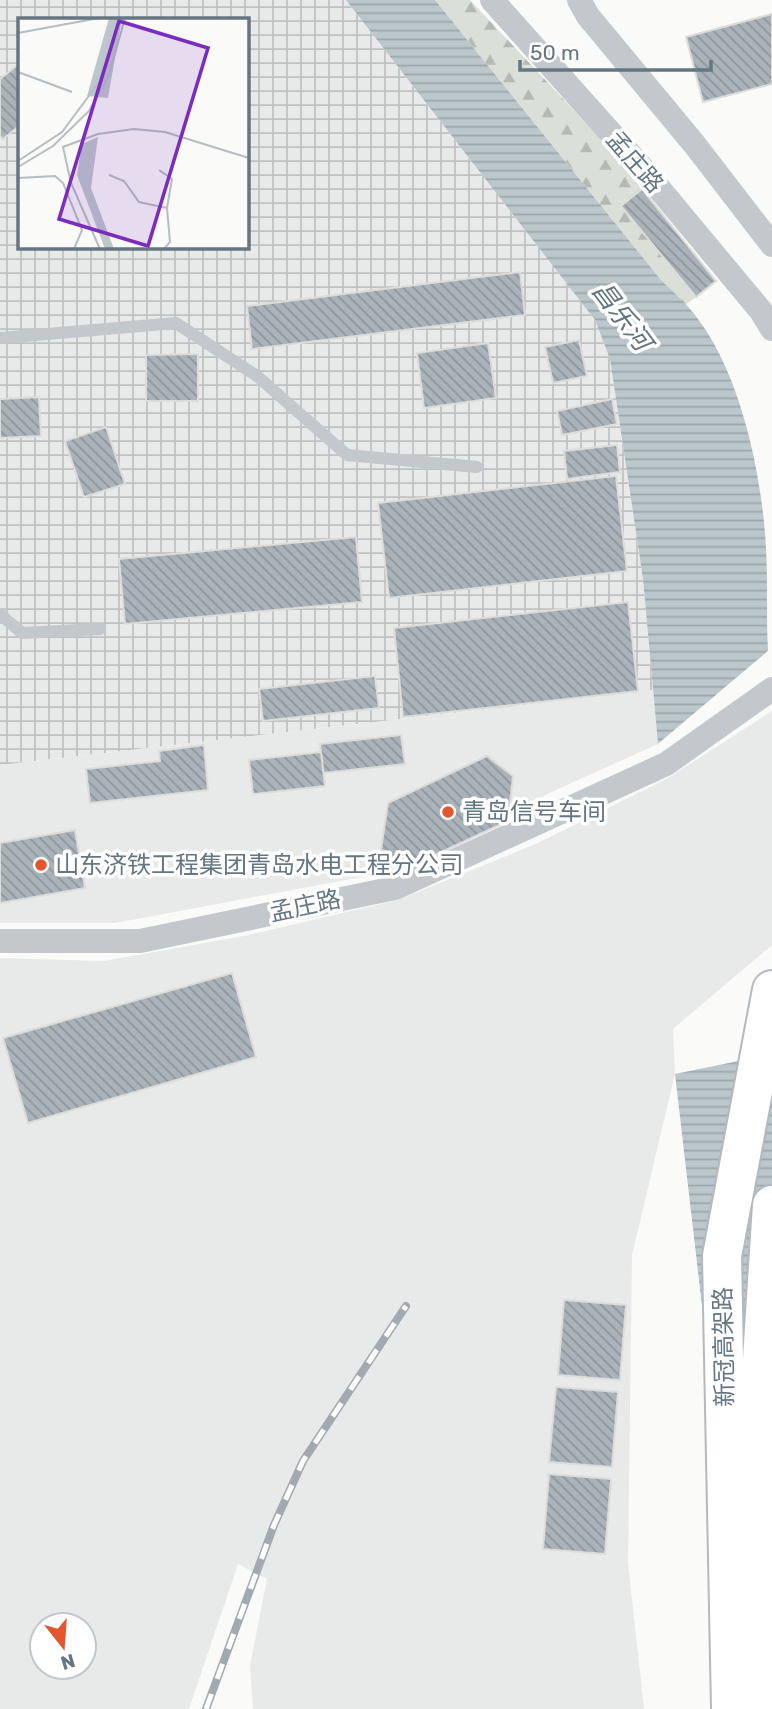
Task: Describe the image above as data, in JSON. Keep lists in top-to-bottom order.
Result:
{
  "streets": {
    "highway": ["新冠高架路"],
    "street": ["孟庄路"]
  },
  "water": ["昌乐河"],
  "places": ["青岛信号车间", "山东济铁工程集团青岛水电工程分公司"],
  "scale_bar": "50 m",
  "north": "bottom"
}
